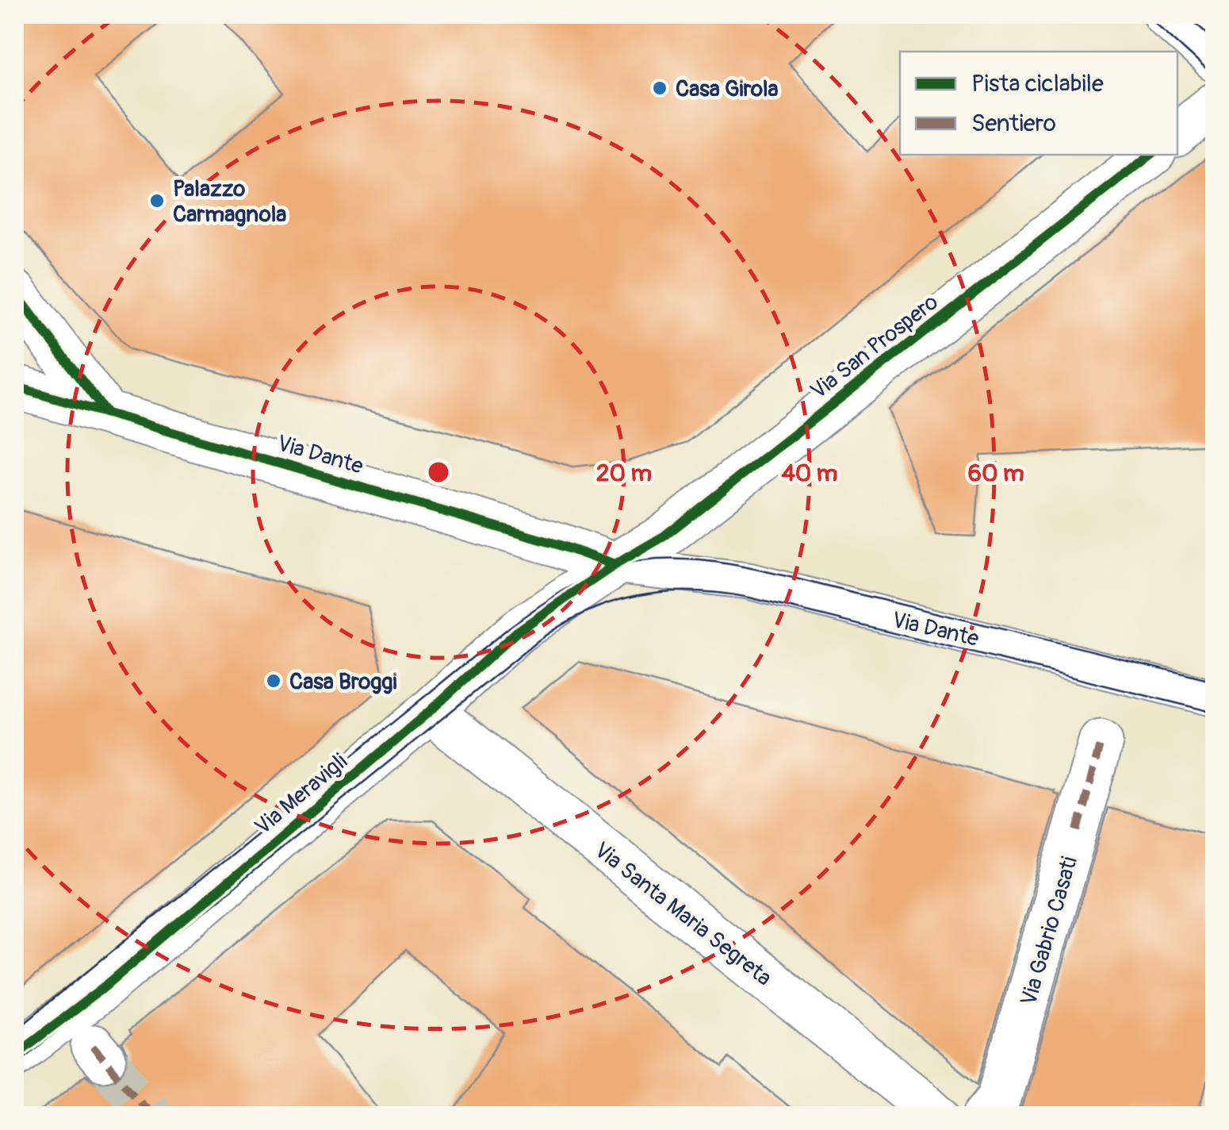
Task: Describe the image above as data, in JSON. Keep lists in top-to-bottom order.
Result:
{
  "streets": {
    "street": [
      "Via San Prospero",
      "Via Dante",
      "Via Meravigli",
      "Via Santa Maria Segreta",
      "Via Gabrio Casati"
    ]
  },
  "crossings": [
    ["Via San Prospero", "Via Dante"],
    ["Via San Prospero", "Via Meravigli"],
    ["Via Dante", "Via Meravigli"],
    ["Via Meravigli", "Via Santa Maria Segreta"]
  ],
  "places": ["Casa Girola", "Palazzo Carmagnola", "Casa Broggi"],
  "legend": ["Pista ciclabile", "Sentiero"],
  "rings": ["20 m", "40 m", "60 m"]
}
